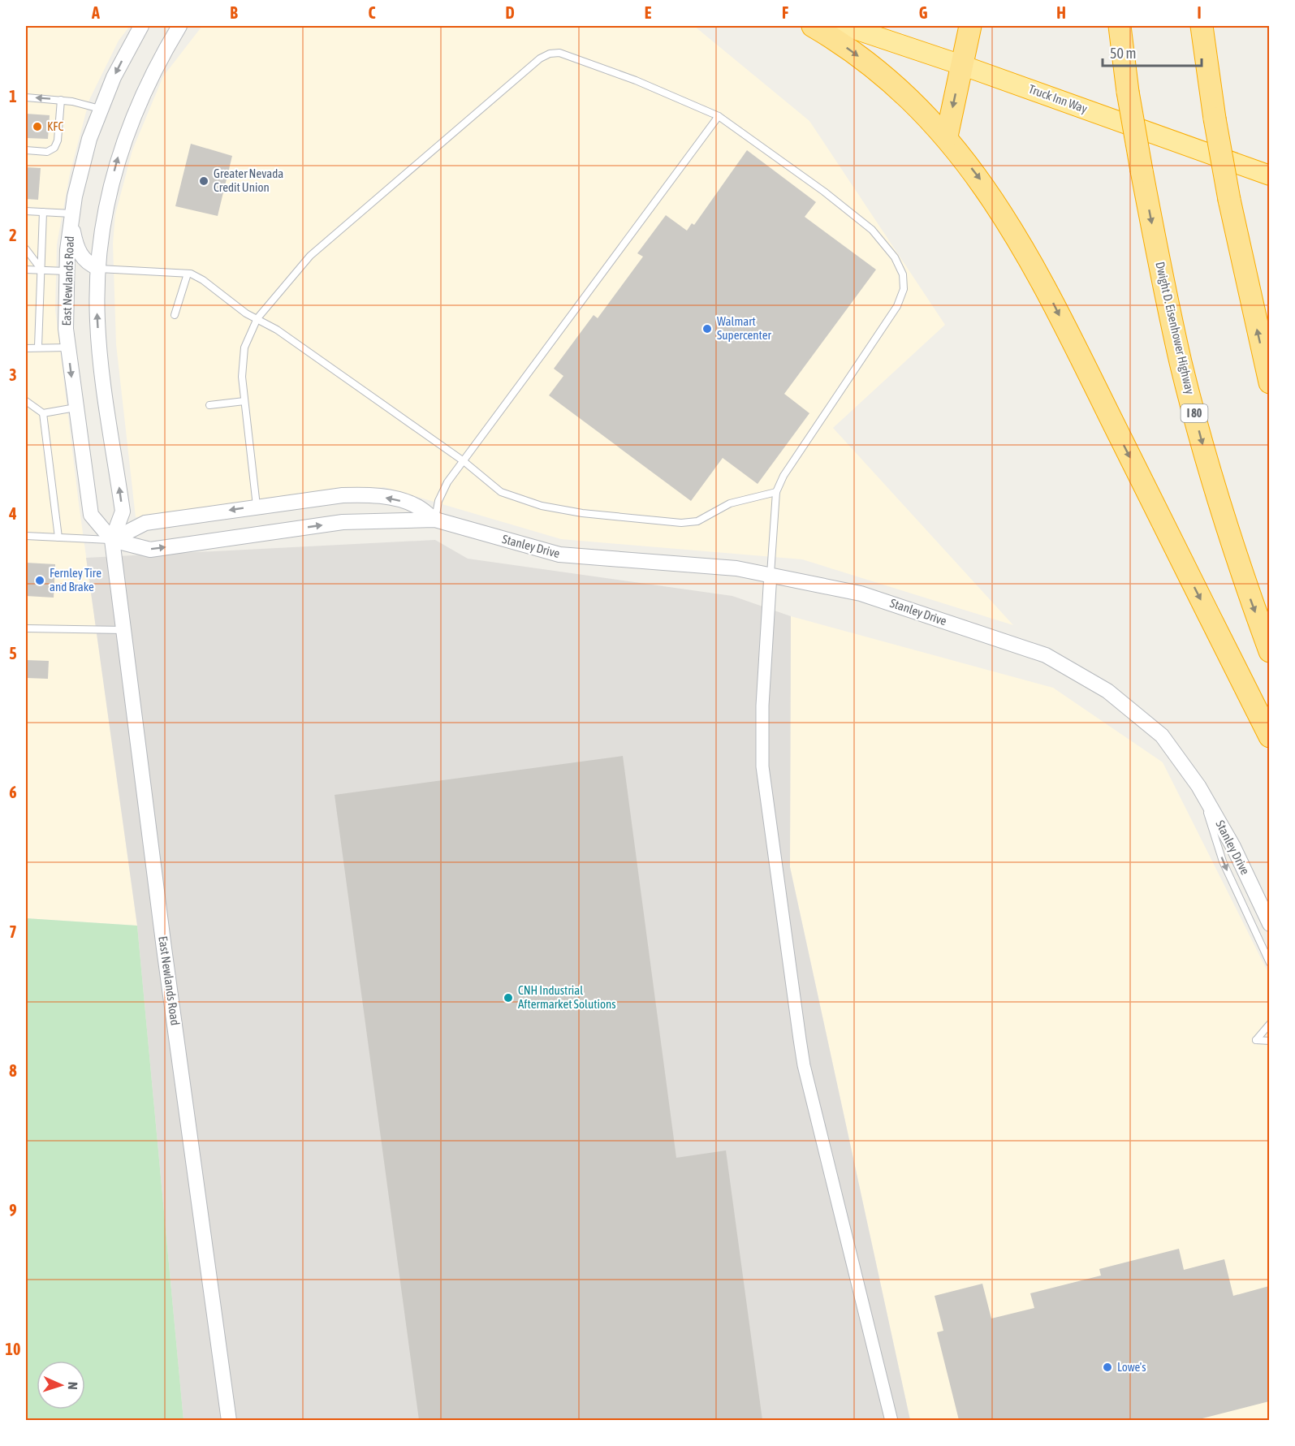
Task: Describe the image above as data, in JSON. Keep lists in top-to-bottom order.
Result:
{
  "streets": {
    "highway": ["Truck Inn Way", "Dwight D. Eisenhower Highway", "I 80"],
    "street": ["East Newlands Road", "Stanley Drive"]
  },
  "crossings": [
    ["East Newlands Road", "Stanley Drive"]
  ],
  "places": [
    "KFC",
    "Greater Nevada Credit Union",
    "Walmart Supercenter",
    "Fernley Tire and Brake",
    "CNH Industrial Aftermarket Solutions",
    "Lowe's"
  ],
  "scale_bar": "50 m",
  "north": "right",
  "grid": {
    "columns": [
      "A",
      "B",
      "C",
      "D",
      "E",
      "F",
      "G",
      "H",
      "I"
    ],
    "rows": [
      "1",
      "2",
      "3",
      "4",
      "5",
      "6",
      "7",
      "8",
      "9",
      "10"
    ]
  }
}
